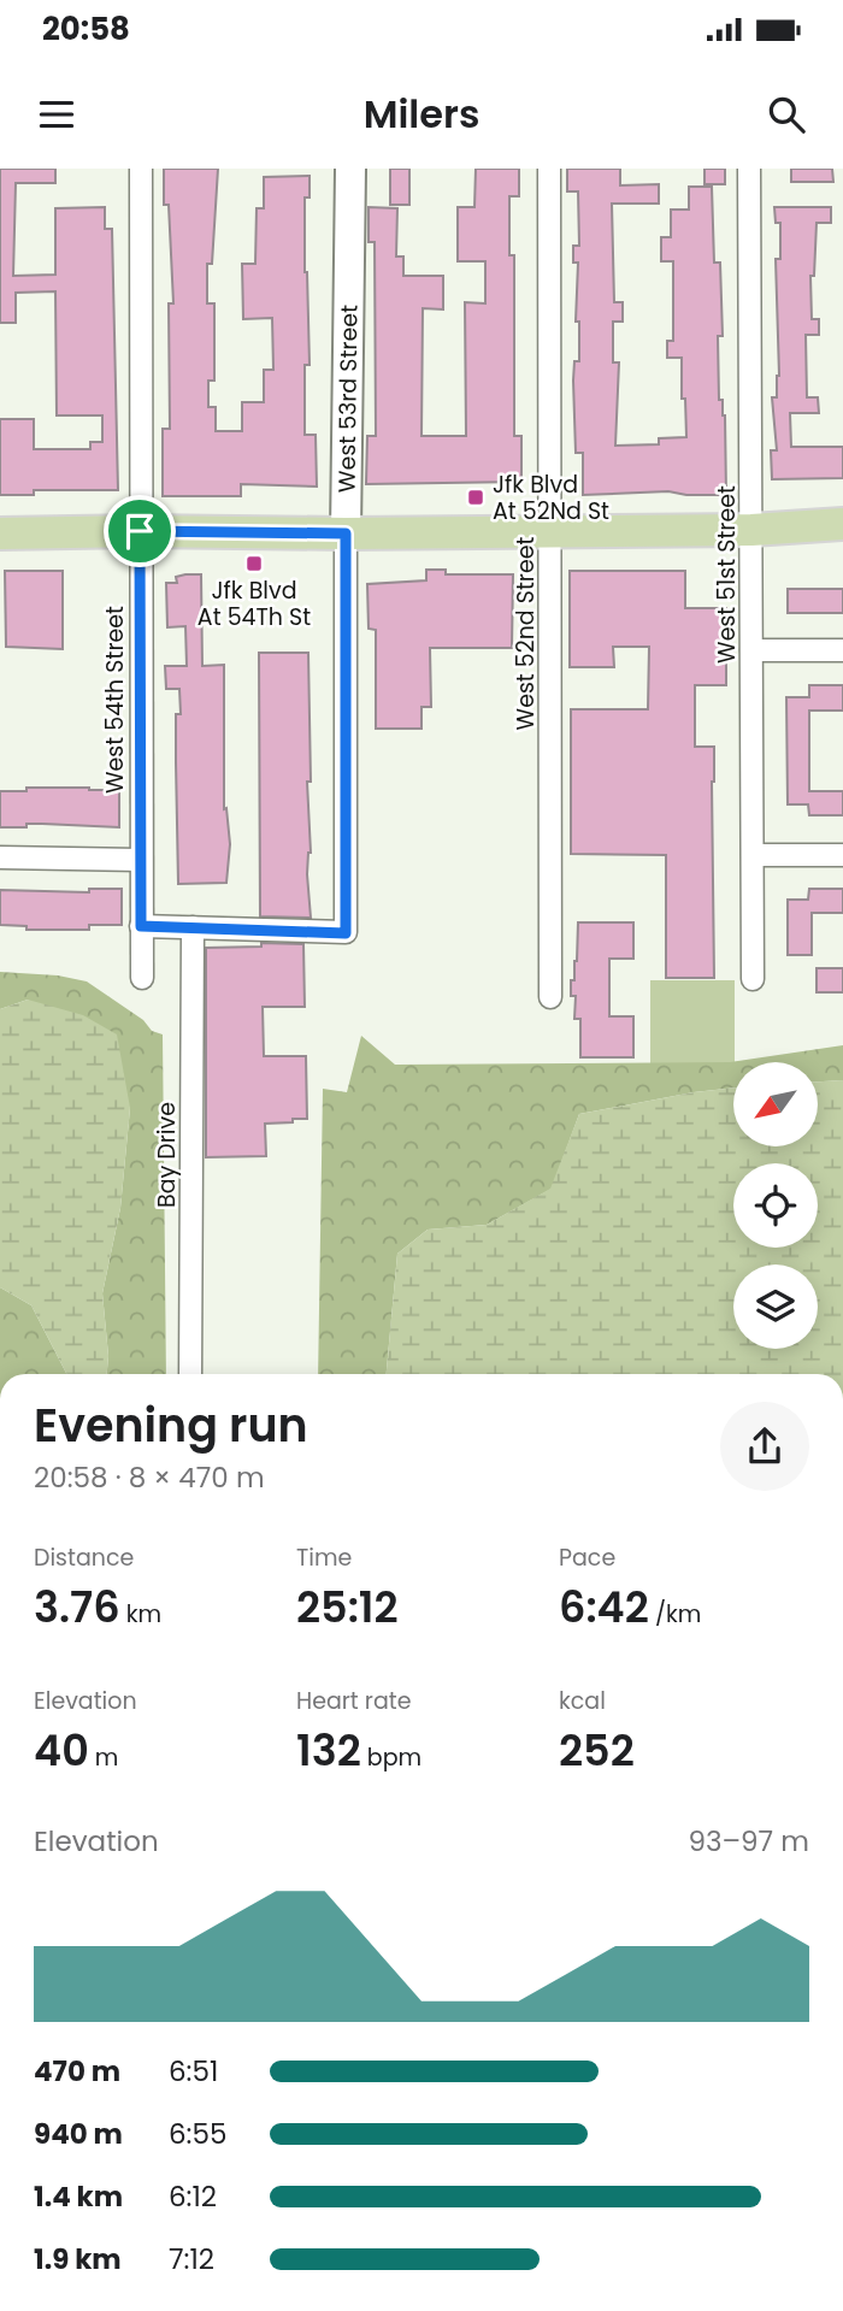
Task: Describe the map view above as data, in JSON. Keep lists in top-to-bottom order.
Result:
{
  "streets": {
    "street": [
      "West 53rd Street",
      "West 51st Street",
      "West 52nd Street",
      "West 54th Street",
      "Bay Drive"
    ]
  },
  "crossings": [
    ["West 53rd Street", "Bay Drive"]
  ],
  "places": {
    "transit": ["Jfk Blvd At 52Nd St", "Jfk Blvd At 54Th St"]
  },
  "north": "bottom left",
  "page": {
    "status": "20:58",
    "header": "Milers",
    "heading": ["Evening run", "20:58 · 8 × 470 m"],
    "stats": [
      ["Distance", "3.76 km"],
      ["Time", "25:12"],
      ["Pace", "6:42 /km"],
      ["Elevation", "40 m"],
      ["Heart rate", "132 bpm"],
      ["kcal", "252"]
    ],
    "chart": ["Elevation", "93–97 m"],
    "list": [
      {
        "name": "470 m",
        "note": "6:51"
      },
      {
        "name": "940 m",
        "note": "6:55"
      },
      {
        "name": "1.4 km",
        "note": "6:12"
      },
      {
        "name": "1.9 km",
        "note": "7:12"
      }
    ]
  }
}
